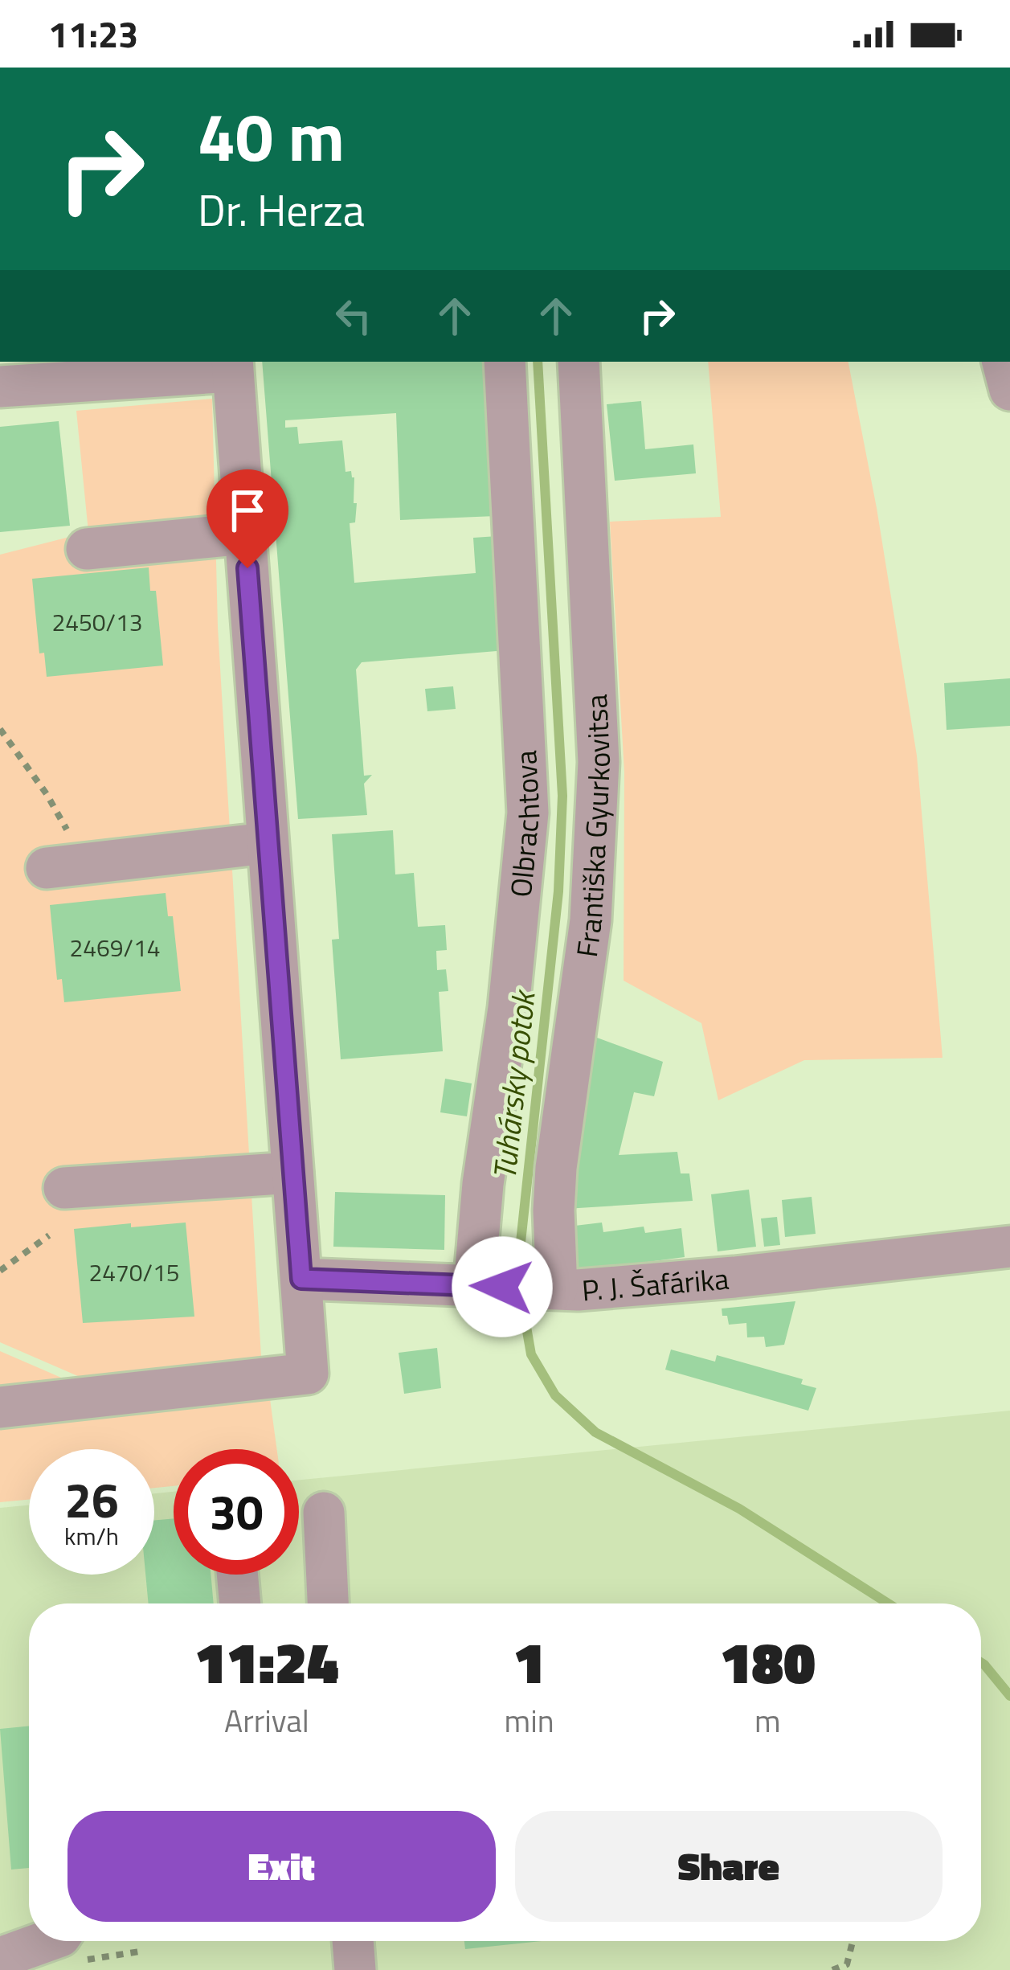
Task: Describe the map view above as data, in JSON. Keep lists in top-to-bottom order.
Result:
{
  "streets": {
    "street": ["Olbrachtova", "Františka Gyurkovitsa", "P. J. Šafárika"]
  },
  "crossings": [
    ["Olbrachtova", "P. J. Šafárika"],
    ["Františka Gyurkovitsa", "P. J. Šafárika"]
  ],
  "water": ["Tuhársky potok"],
  "house_numbers": ["2450/13", "2469/14", "2470/15"],
  "page": {
    "status": "11:23",
    "turn": ["40 m", "Dr. Herza"],
    "speed": "26 km/h",
    "limit": "30",
    "eta": [
      "11:24",
      "Arrival",
      "1",
      "min",
      "180",
      "m"
    ],
    "buttons": ["Exit", "Share"]
  }
}
